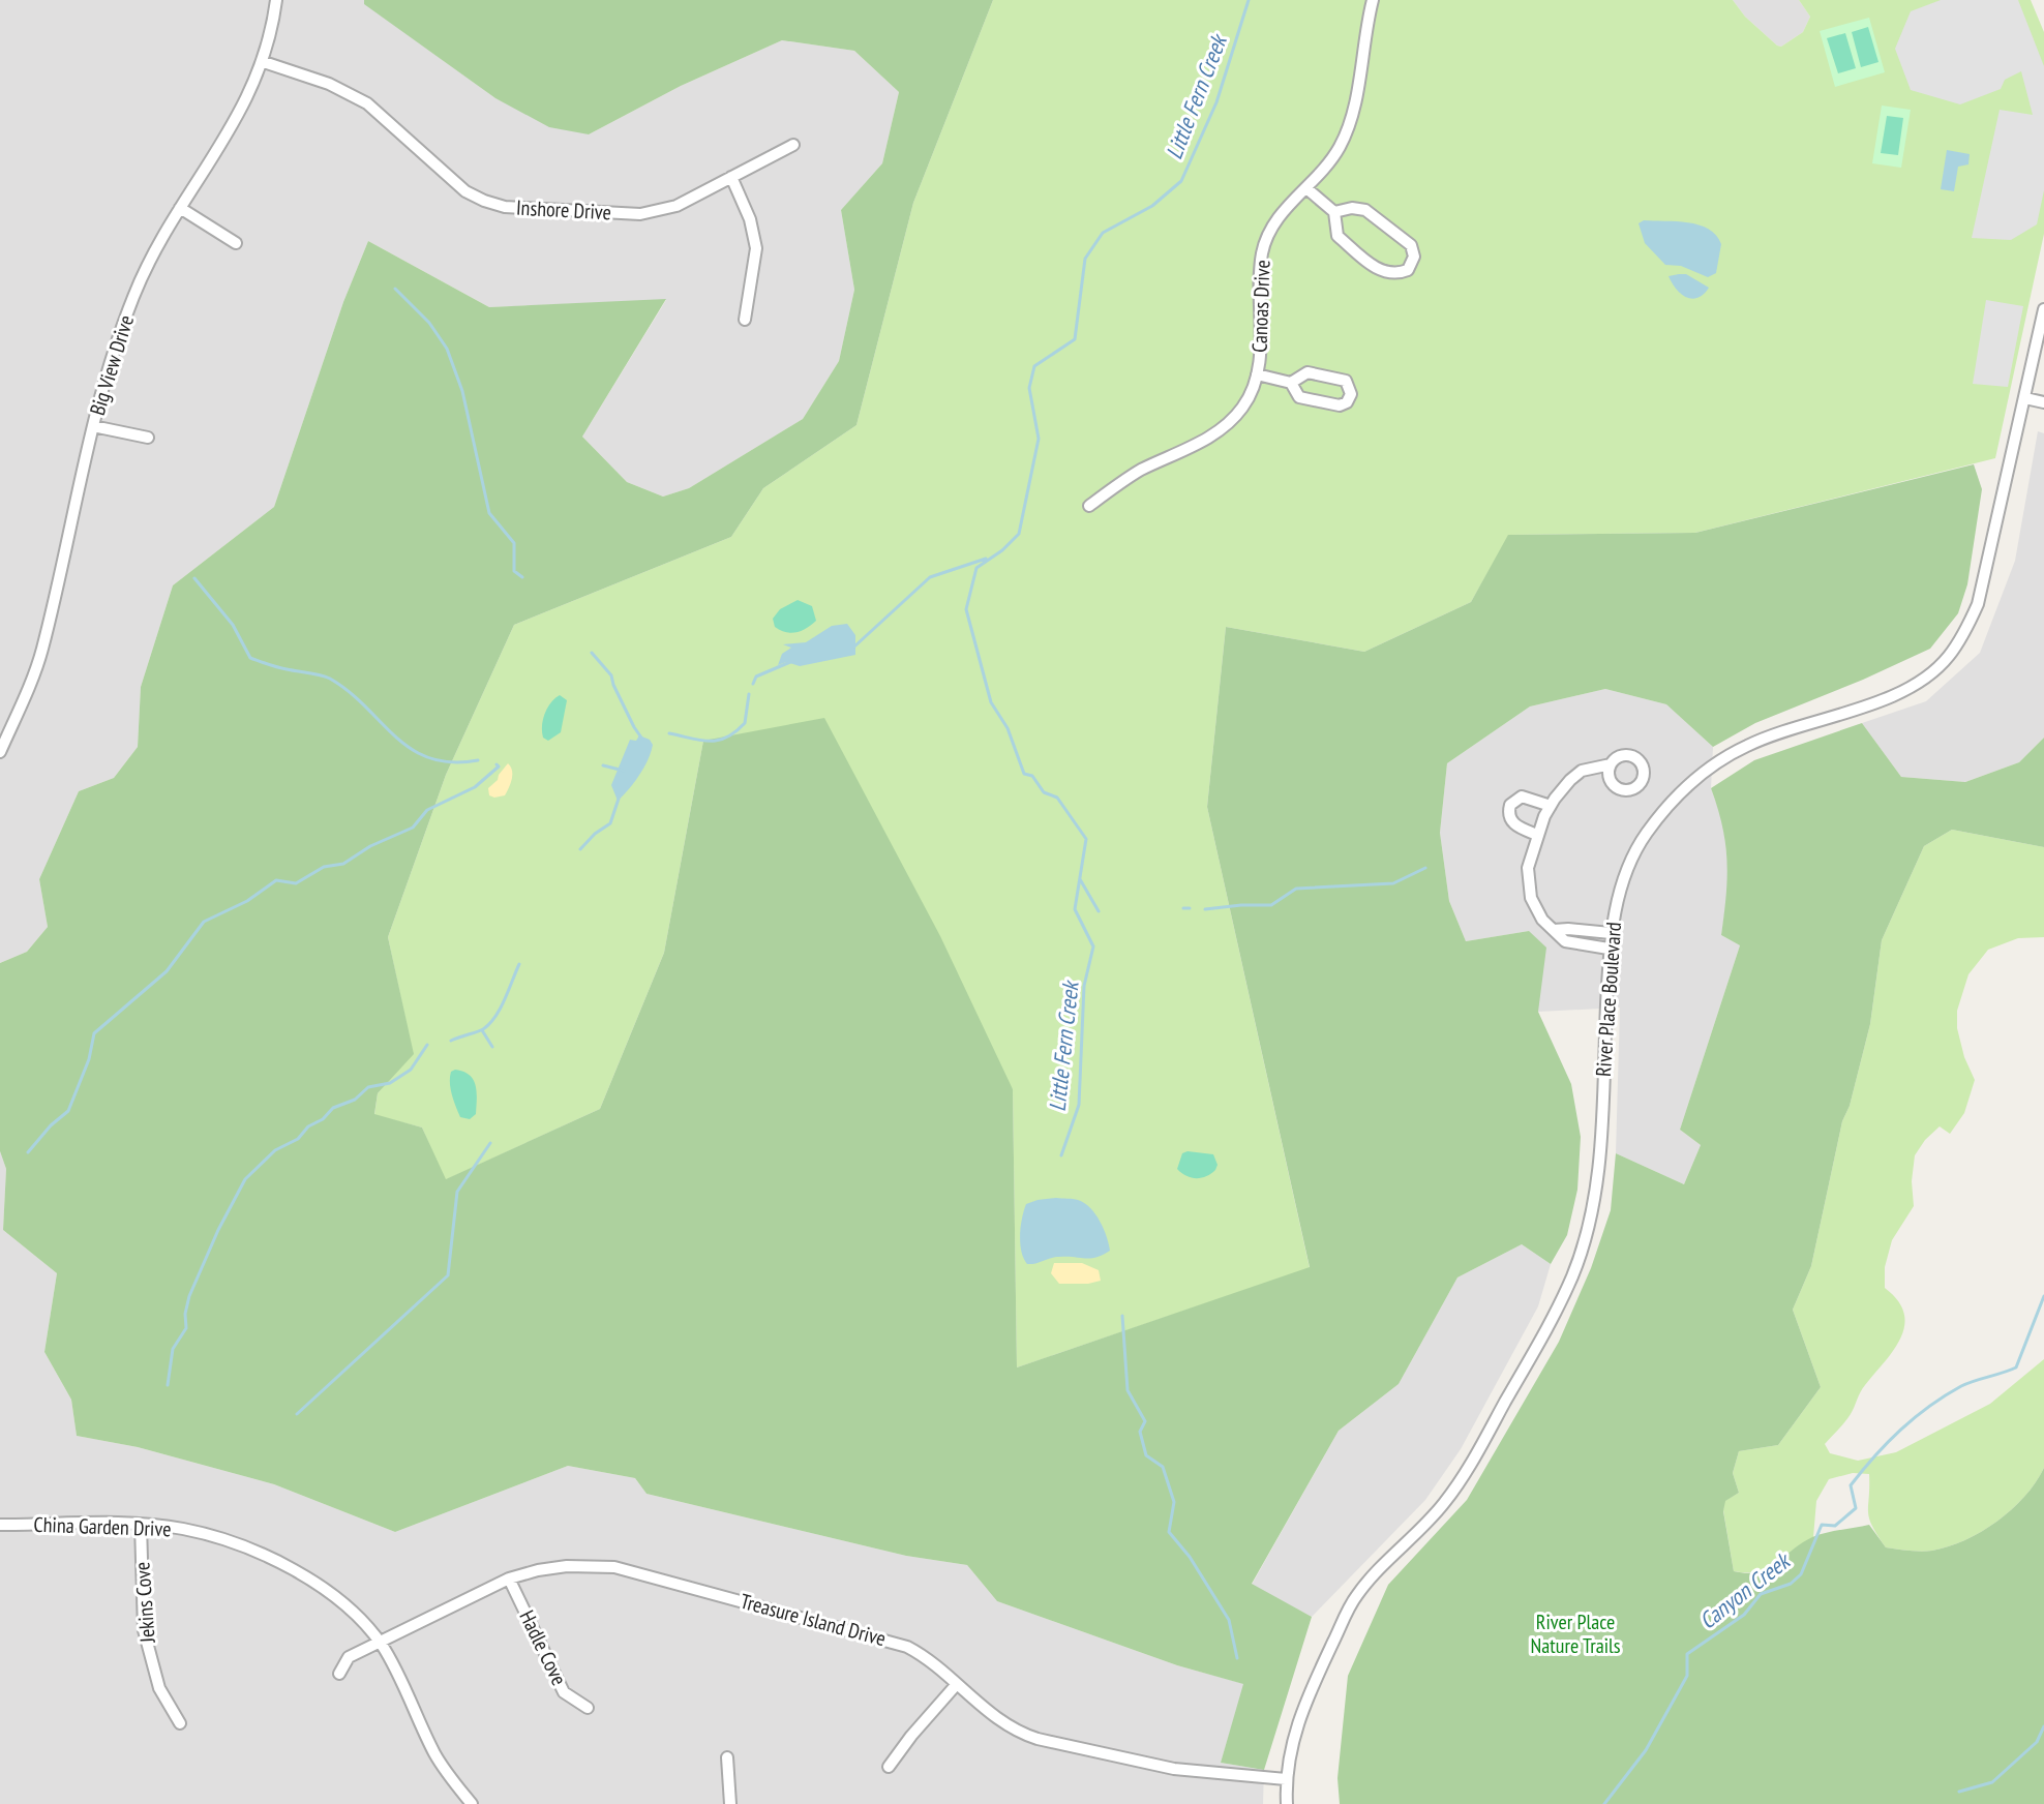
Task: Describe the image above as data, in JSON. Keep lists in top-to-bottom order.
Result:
{
  "streets": {
    "street": [
      "Inshore Drive",
      "Canoas Drive",
      "Big View Drive",
      "River Place Boulevard",
      "China Garden Drive",
      "Jekins Cove",
      "Treasure Island Drive",
      "Hadle Cove"
    ]
  },
  "crossings": [
    ["Inshore Drive", "Big View Drive"],
    ["River Place Boulevard", "Treasure Island Drive"],
    ["China Garden Drive", "Jekins Cove"],
    ["China Garden Drive", "Treasure Island Drive"],
    ["Treasure Island Drive", "Hadle Cove"]
  ],
  "water": ["Little Fern Creek", "Canyon Creek"],
  "parks": ["River Place Nature Trails"]
}
